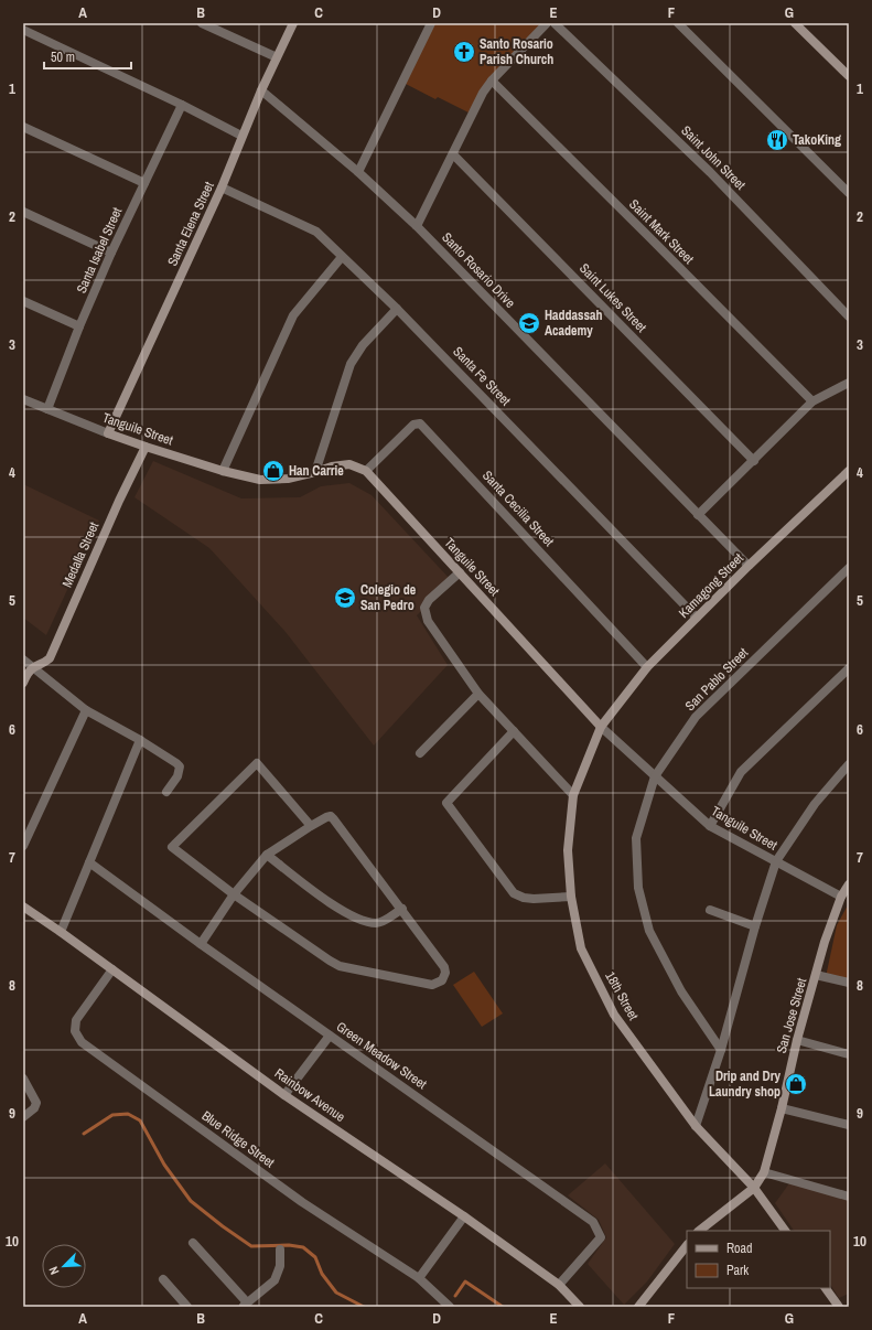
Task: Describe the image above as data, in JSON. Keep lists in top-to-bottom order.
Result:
{
  "streets": {
    "street": [
      "Saint John Street",
      "Santa Elena Street",
      "Saint Mark Street",
      "Santa Isabel Street",
      "Santo Rosario Drive",
      "Saint Lukes Street",
      "Santa Fe Street",
      "Tanguile Street",
      "Santa Cecilia Street",
      "Medalla Street",
      "Kamagong Street",
      "San Pablo Street",
      "18th Street",
      "San Jose Street",
      "Green Meadow Street",
      "Rainbow Avenue",
      "Blue Ridge Street"
    ]
  },
  "crossings": [
    ["Santa Elena Street", "Santo Rosario Drive"],
    ["Santa Elena Street", "Santa Fe Street"],
    ["Santa Elena Street", "Tanguile Street"],
    ["Santa Isabel Street", "Tanguile Street"],
    ["Santo Rosario Drive", "Kamagong Street"],
    ["Santa Fe Street", "Kamagong Street"],
    ["Tanguile Street", "Santa Cecilia Street"],
    ["Tanguile Street", "Medalla Street"],
    ["Tanguile Street", "Kamagong Street"],
    ["Tanguile Street", "San Pablo Street"],
    ["Tanguile Street", "18th Street"],
    ["Tanguile Street", "San Jose Street"],
    ["Santa Cecilia Street", "Kamagong Street"],
    ["Kamagong Street", "18th Street"],
    ["18th Street", "San Jose Street"],
    ["Green Meadow Street", "Rainbow Avenue"],
    ["Rainbow Avenue", "Blue Ridge Street"]
  ],
  "places": {
    "church": ["Santo Rosario Parish Church"],
    "restaurant": ["TakoKing"],
    "school or university": ["Haddassah Academy", "Colegio de San Pedro"],
    "shop": ["Han Carrie", "Drip and Dry Laundry shop"]
  },
  "legend": ["Road", "Park"],
  "scale_bar": "50 m",
  "north": "bottom left",
  "grid": {
    "columns": [
      "A",
      "B",
      "C",
      "D",
      "E",
      "F",
      "G"
    ],
    "rows": [
      "1",
      "2",
      "3",
      "4",
      "5",
      "6",
      "7",
      "8",
      "9",
      "10"
    ]
  }
}
